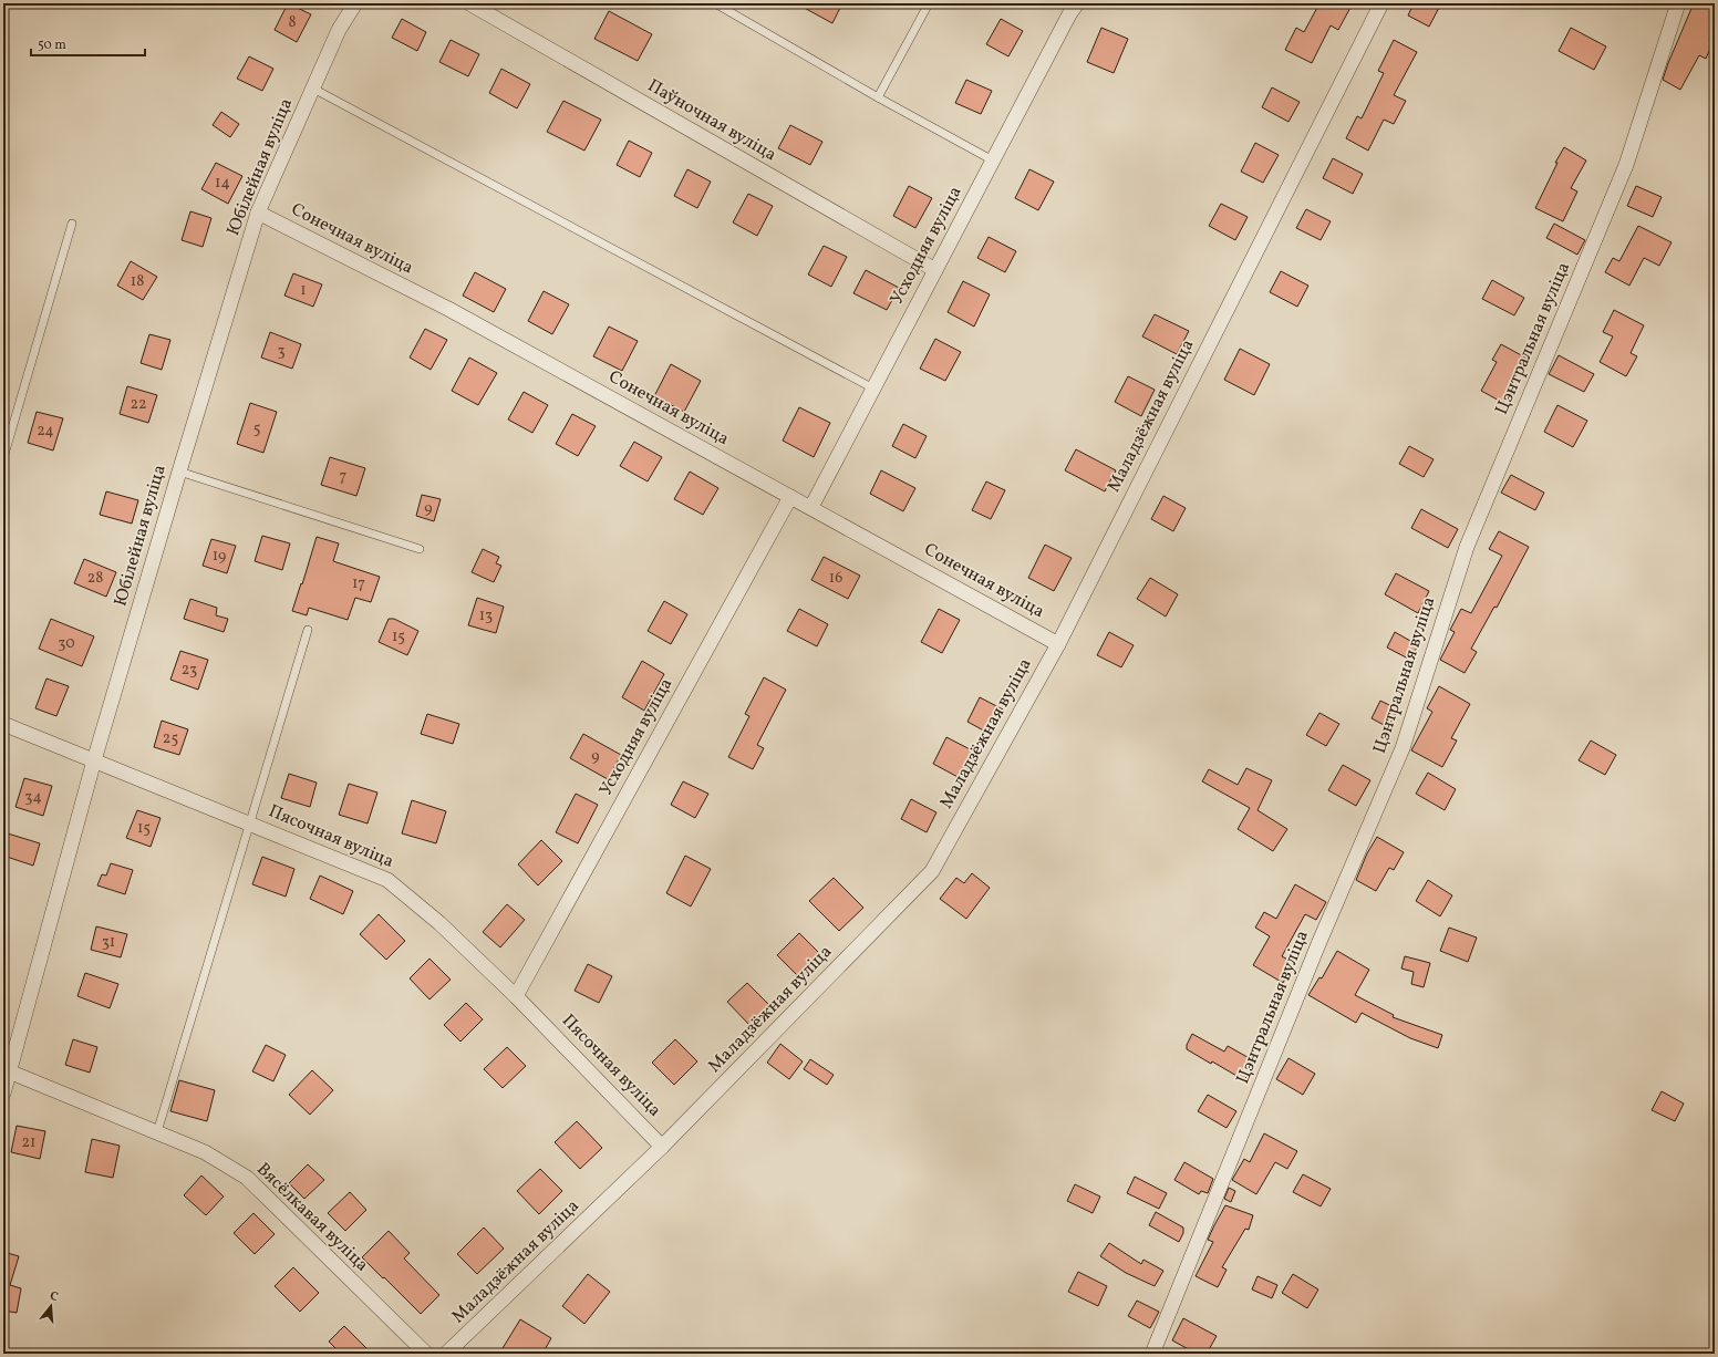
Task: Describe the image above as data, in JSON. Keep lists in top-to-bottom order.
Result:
{
  "streets": {
    "street": [
      "Паўночная вуліца",
      "Юбілейная вуліца",
      "Сонечная вуліца",
      "Усходняя вуліца",
      "Цэнтральная вуліца",
      "Маладзёжная вуліца",
      "Пясочная вуліца",
      "Вясёлкавая вуліца"
    ]
  },
  "crossings": [
    ["Паўночная вуліца", "Усходняя вуліца"],
    ["Юбілейная вуліца", "Сонечная вуліца"],
    ["Юбілейная вуліца", "Пясочная вуліца"],
    ["Юбілейная вуліца", "Вясёлкавая вуліца"],
    ["Сонечная вуліца", "Усходняя вуліца"],
    ["Сонечная вуліца", "Маладзёжная вуліца"],
    ["Усходняя вуліца", "Пясочная вуліца"],
    ["Маладзёжная вуліца", "Пясочная вуліца"]
  ],
  "house_numbers": [
    "8",
    "14",
    "18",
    "1",
    "3",
    "22",
    "5",
    "24",
    "7",
    "9",
    "19",
    "28",
    "16",
    "17",
    "13",
    "15",
    "30",
    "23",
    "25",
    "9",
    "34",
    "15",
    "31",
    "21"
  ],
  "scale_bar": "50 m",
  "north": "top"
}
